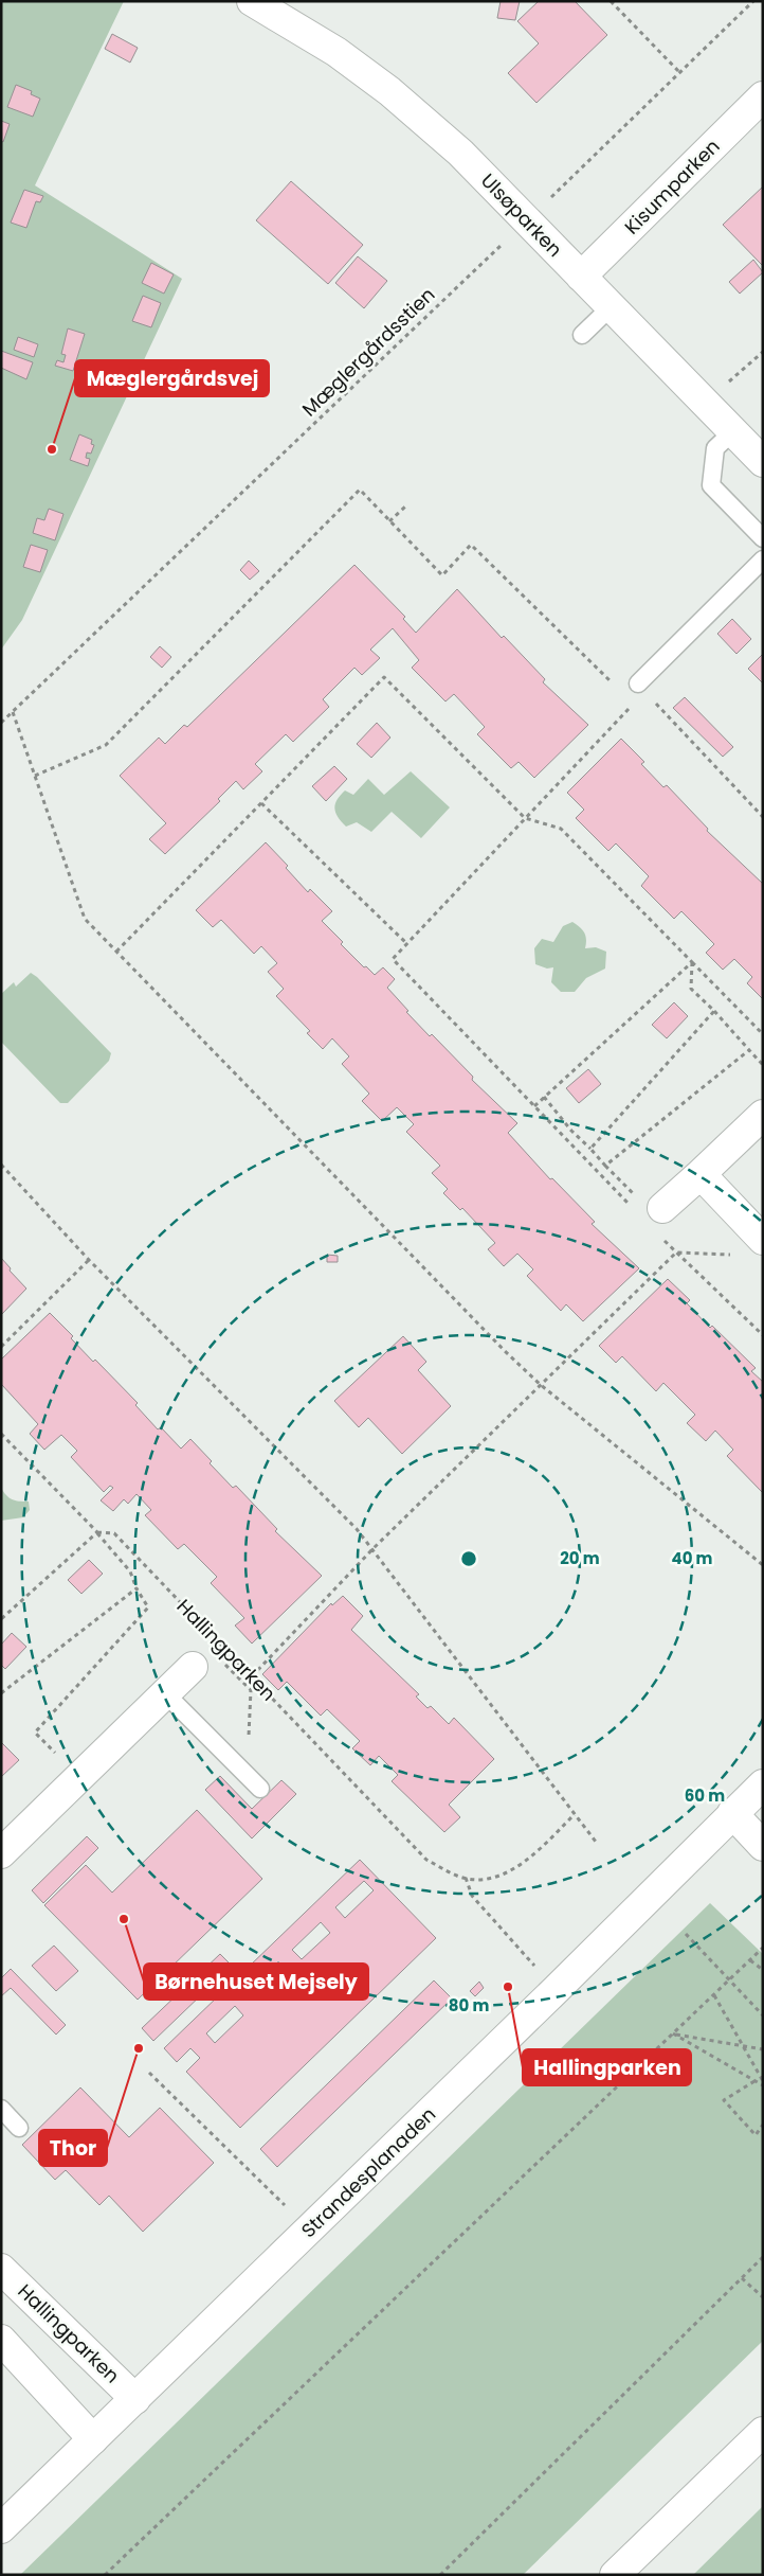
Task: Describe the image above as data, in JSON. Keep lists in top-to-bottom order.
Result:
{
  "streets": {
    "street": [
      "Kisumparken",
      "Ulsøparken",
      "Hallingparken",
      "Strandesplanaden"
    ],
    "path": ["Mæglergårdsstien"]
  },
  "crossings": [
    ["Kisumparken", "Ulsøparken"],
    ["Ulsøparken", "Mæglergårdsstien"],
    ["Hallingparken", "Strandesplanaden"]
  ],
  "places": [
    "Mæglergårdsvej",
    "Børnehuset Mejsely",
    "Hallingparken",
    "Thor"
  ],
  "rings": [
    "20 m",
    "40 m",
    "60 m",
    "80 m"
  ]
}
